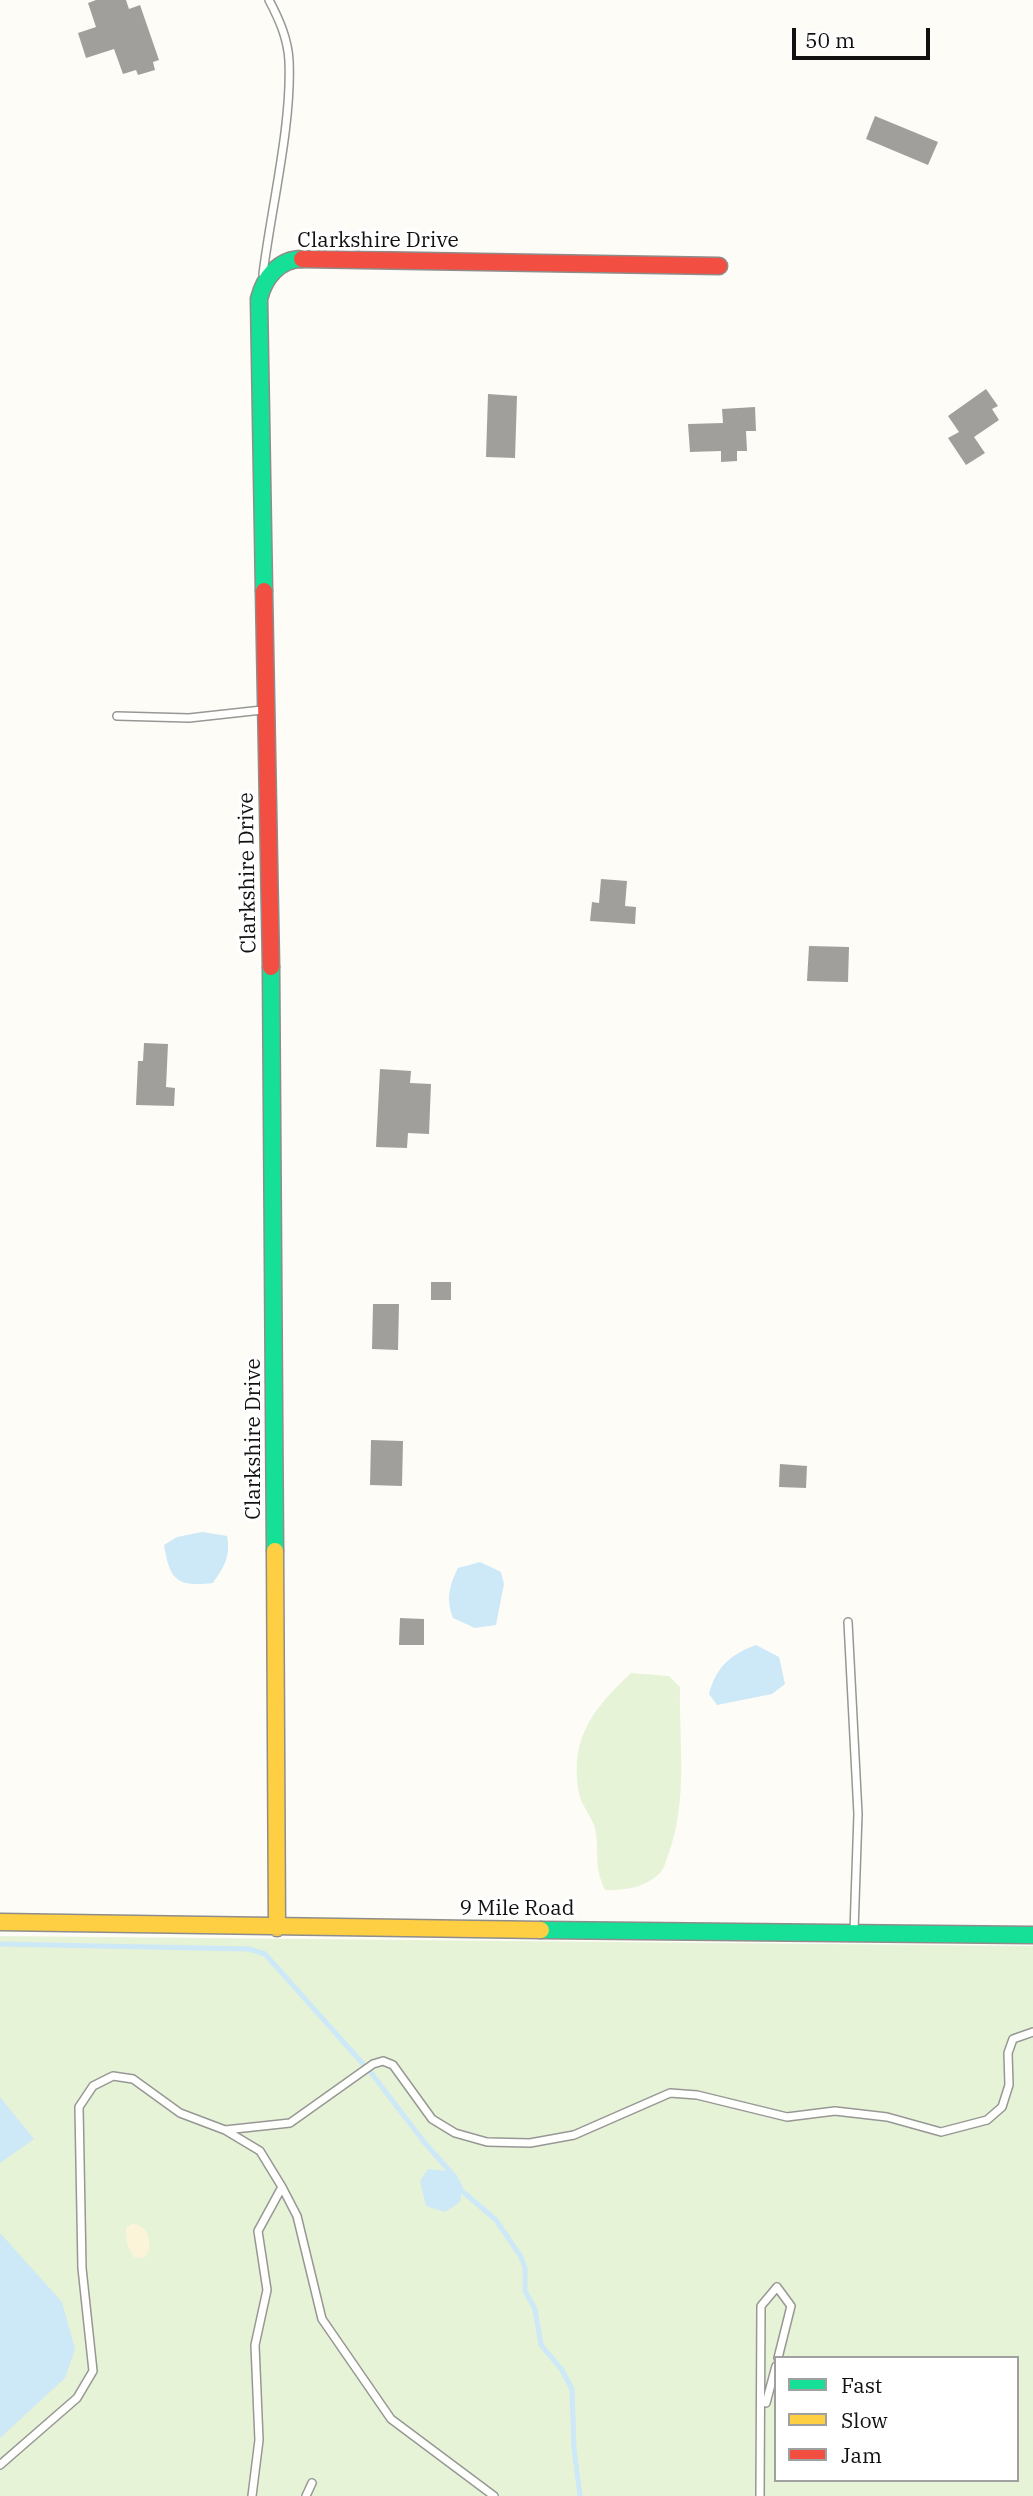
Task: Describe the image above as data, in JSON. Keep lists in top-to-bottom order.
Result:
{
  "streets": {
    "street": ["Clarkshire Drive", "9 Mile Road"]
  },
  "crossings": [
    ["Clarkshire Drive", "9 Mile Road"]
  ],
  "legend": ["Fast", "Slow", "Jam"],
  "scale_bar": "50 m"
}
